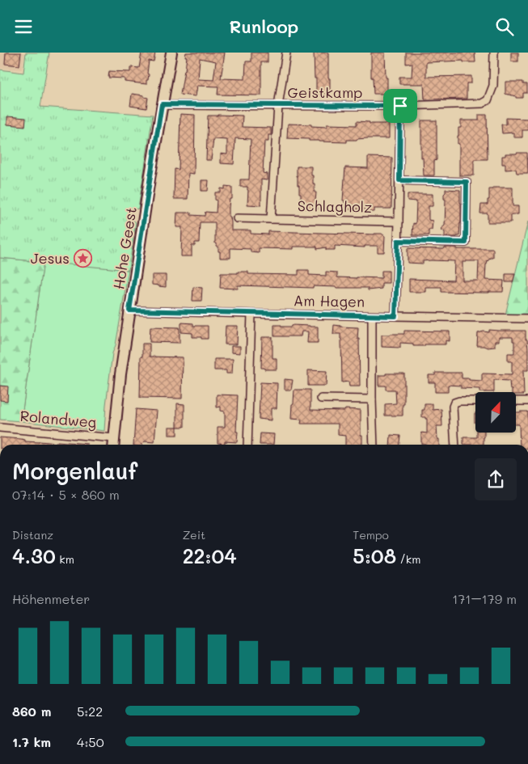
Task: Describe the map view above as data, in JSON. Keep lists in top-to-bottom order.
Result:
{
  "streets": {
    "street": [
      "Geistkamp",
      "Schlagholz",
      "Hohe Geest",
      "Am Hagen",
      "Rolandweg"
    ]
  },
  "crossings": [
    ["Geistkamp", "Hohe Geest"],
    ["Hohe Geest", "Am Hagen"],
    ["Hohe Geest", "Rolandweg"]
  ],
  "places": {
    "place": ["Jesus"]
  },
  "north": "top right",
  "page": {
    "header": "Runloop",
    "heading": ["Morgenlauf", "07:14 · 5 × 860 m"],
    "stats": [
      ["Distanz", "4.30 km"],
      ["Zeit", "22:04"],
      ["Tempo", "5:08 /km"]
    ],
    "chart": ["Höhenmeter", "171–179 m"],
    "list": [
      {
        "name": "860 m",
        "note": "5:22"
      },
      {
        "name": "1.7 km",
        "note": "4:50"
      }
    ]
  }
}
